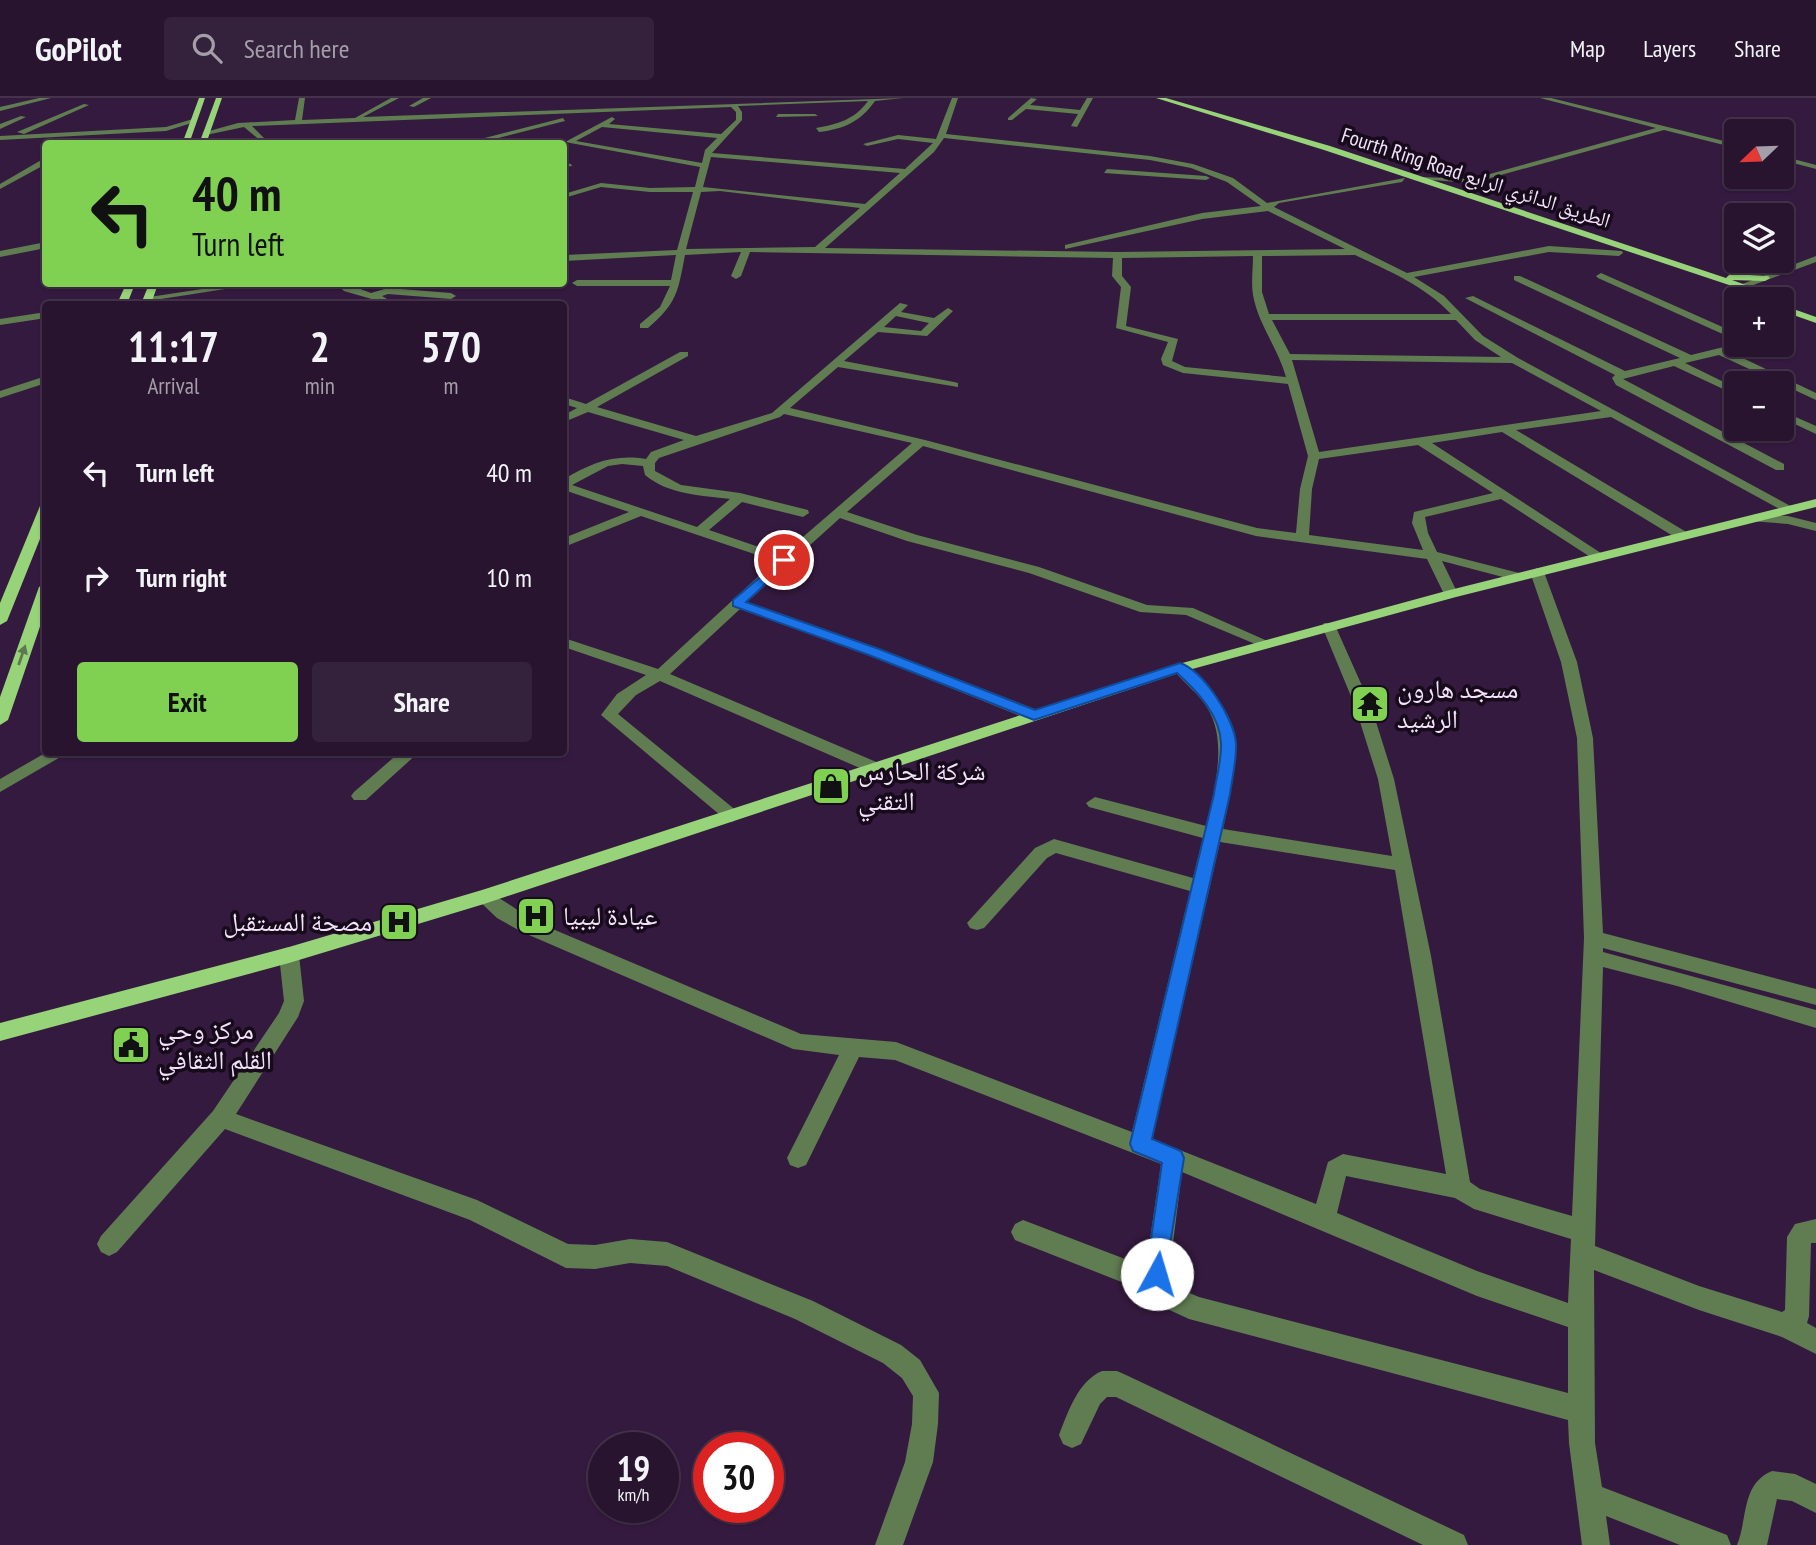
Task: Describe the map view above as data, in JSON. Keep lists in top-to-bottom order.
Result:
{
  "streets": {
    "main road": ["Fourth Ring Road الطريق الدائري الرابع"]
  },
  "places": {
    "temple": ["مسجد هارون الرشيد"],
    "shop": ["شركة الحارس التقني"],
    "hospital": ["عيادة ليبيا", "مصحة المستقبل"],
    "public building": ["مركز وحي القلم الثقافي"]
  },
  "north": "bottom left",
  "page": {
    "header": "GoPilot",
    "search": "Search here",
    "nav": ["Map", "Layers", "Share"],
    "map_buttons": ["+", "−"],
    "turn": ["40 m", "Turn left"],
    "eta": [
      "11:17",
      "Arrival",
      "2",
      "min",
      "570",
      "m"
    ],
    "list": [
      {
        "name": "Turn left",
        "value": "40 m"
      },
      {
        "name": "Turn right",
        "value": "10 m"
      }
    ],
    "buttons": ["Exit", "Share"],
    "speed": "19 km/h",
    "limit": "30"
  }
}
